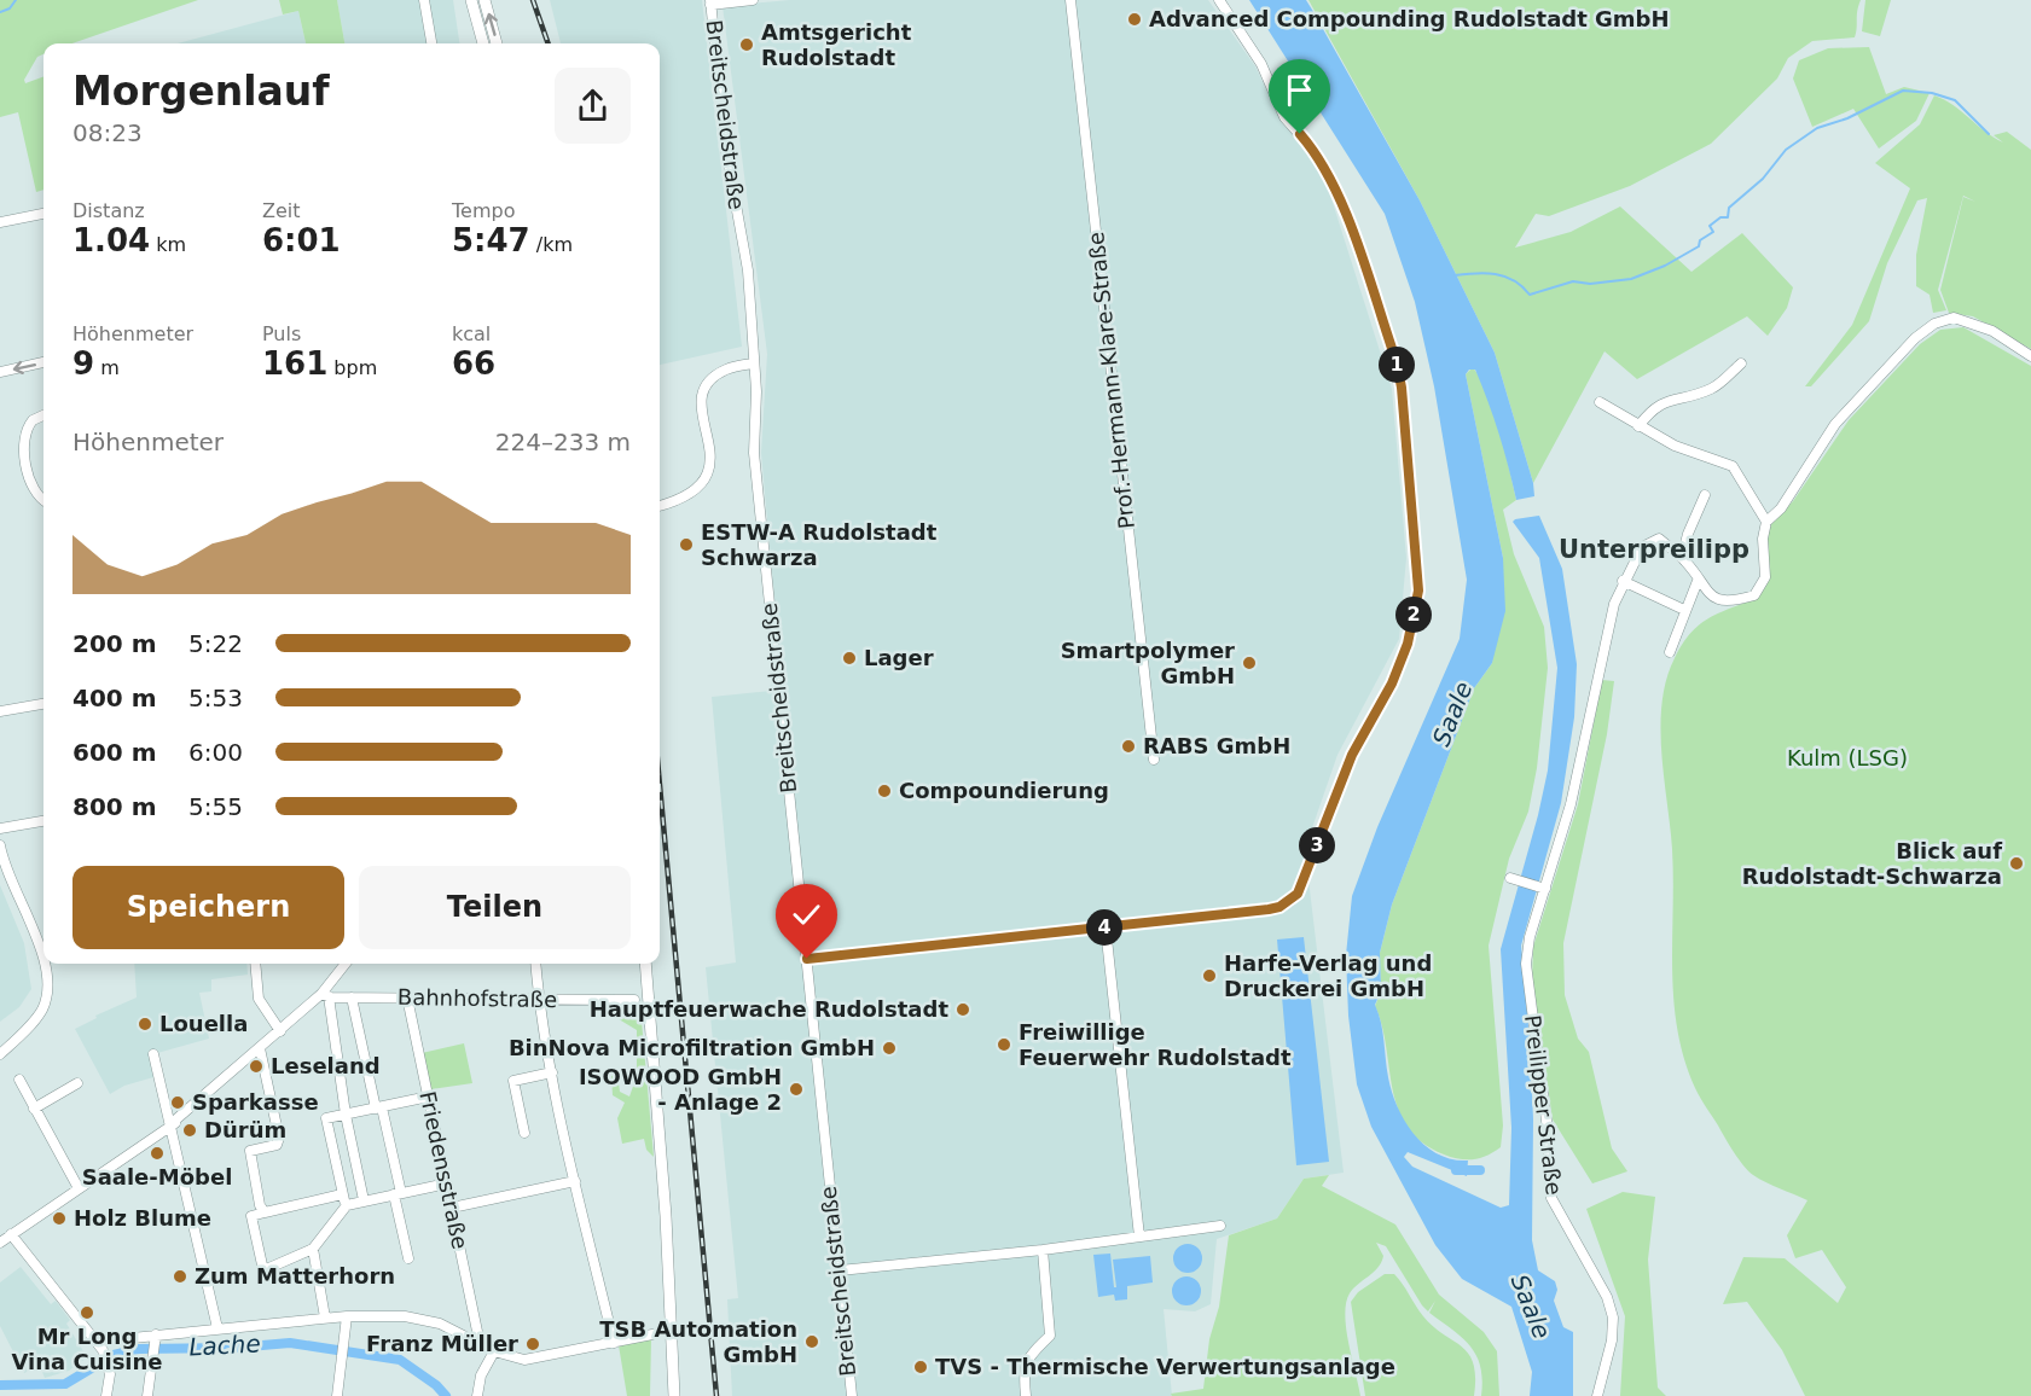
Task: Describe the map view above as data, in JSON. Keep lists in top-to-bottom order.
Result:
{
  "streets": {
    "street": [
      "Breitscheidstraße",
      "Prof.-Hermann-Klare-Straße",
      "Bahnhofstraße",
      "Preilipper Straße",
      "Friedensstraße"
    ]
  },
  "crossings": [
    ["Bahnhofstraße", "Friedensstraße"]
  ],
  "districts": ["Unterpreilipp"],
  "water": ["Saale", "Lache"],
  "parks": ["Kulm (LSG)"],
  "places": [
    "Advanced Compounding Rudolstadt GmbH",
    "Amtsgericht Rudolstadt",
    "ESTW-A Rudolstadt Schwarza",
    "Lager",
    "Smartpolymer GmbH",
    "RABS GmbH",
    "Compoundierung",
    "Blick auf Rudolstadt-Schwarza",
    "Harfe-Verlag und Druckerei GmbH",
    "Hauptfeuerwache Rudolstadt",
    "Louella",
    "Freiwillige Feuerwehr Rudolstadt",
    "BinNova Microfiltration GmbH",
    "Leseland",
    "ISOWOOD GmbH - Anlage 2",
    "Sparkasse",
    "Dürüm",
    "Saale-Möbel",
    "Holz Blume",
    "Zum Matterhorn",
    "Mr Long Vina Cuisine",
    "TSB Automation GmbH",
    "Franz Müller",
    "TVS - Thermische Verwertungsanlage"
  ],
  "page": {
    "heading": ["Morgenlauf", "08:23"],
    "stats": [
      ["Distanz", "1.04 km"],
      ["Zeit", "6:01"],
      ["Tempo", "5:47 /km"],
      ["Höhenmeter", "9 m"],
      ["Puls", "161 bpm"],
      ["kcal", "66"]
    ],
    "pins": [
      "1",
      "2",
      "3",
      "4"
    ],
    "chart": ["Höhenmeter", "224–233 m"],
    "list": [
      {
        "name": "200 m",
        "note": "5:22"
      },
      {
        "name": "400 m",
        "note": "5:53"
      },
      {
        "name": "600 m",
        "note": "6:00"
      },
      {
        "name": "800 m",
        "note": "5:55"
      }
    ],
    "buttons": ["Speichern", "Teilen"]
  }
}
